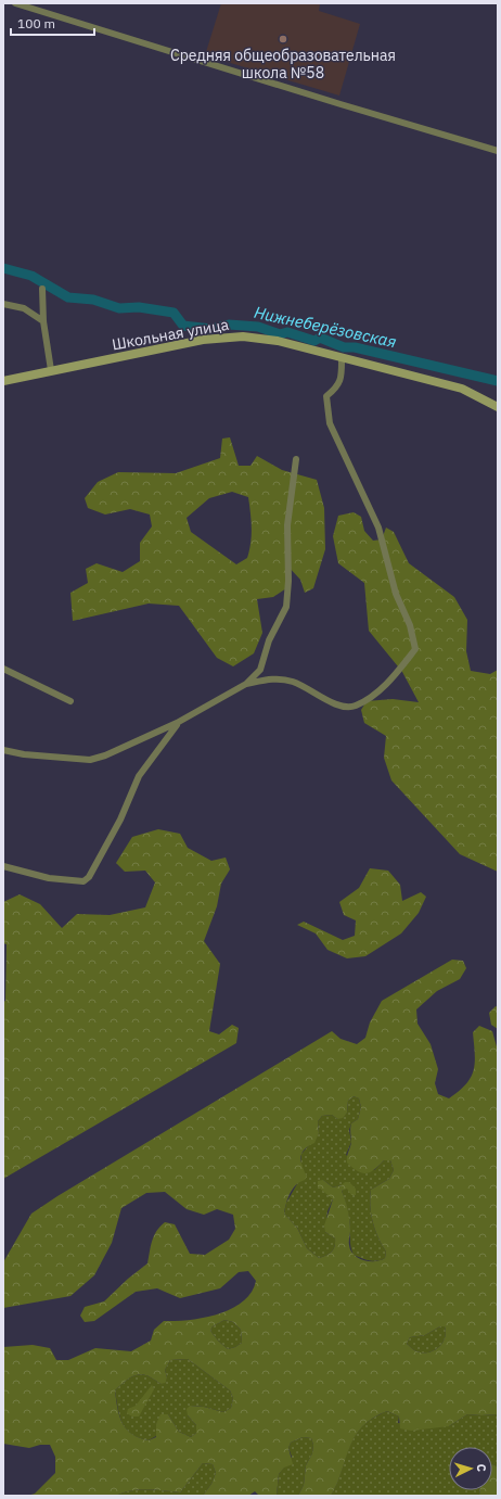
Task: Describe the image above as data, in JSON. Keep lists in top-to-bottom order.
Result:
{
  "streets": {
    "street": ["Школьная улица"]
  },
  "water": ["Нижнеберёзовская"],
  "places": ["Средняя общеобразовательная школа №58"],
  "scale_bar": "100 m",
  "north": "right"
}
